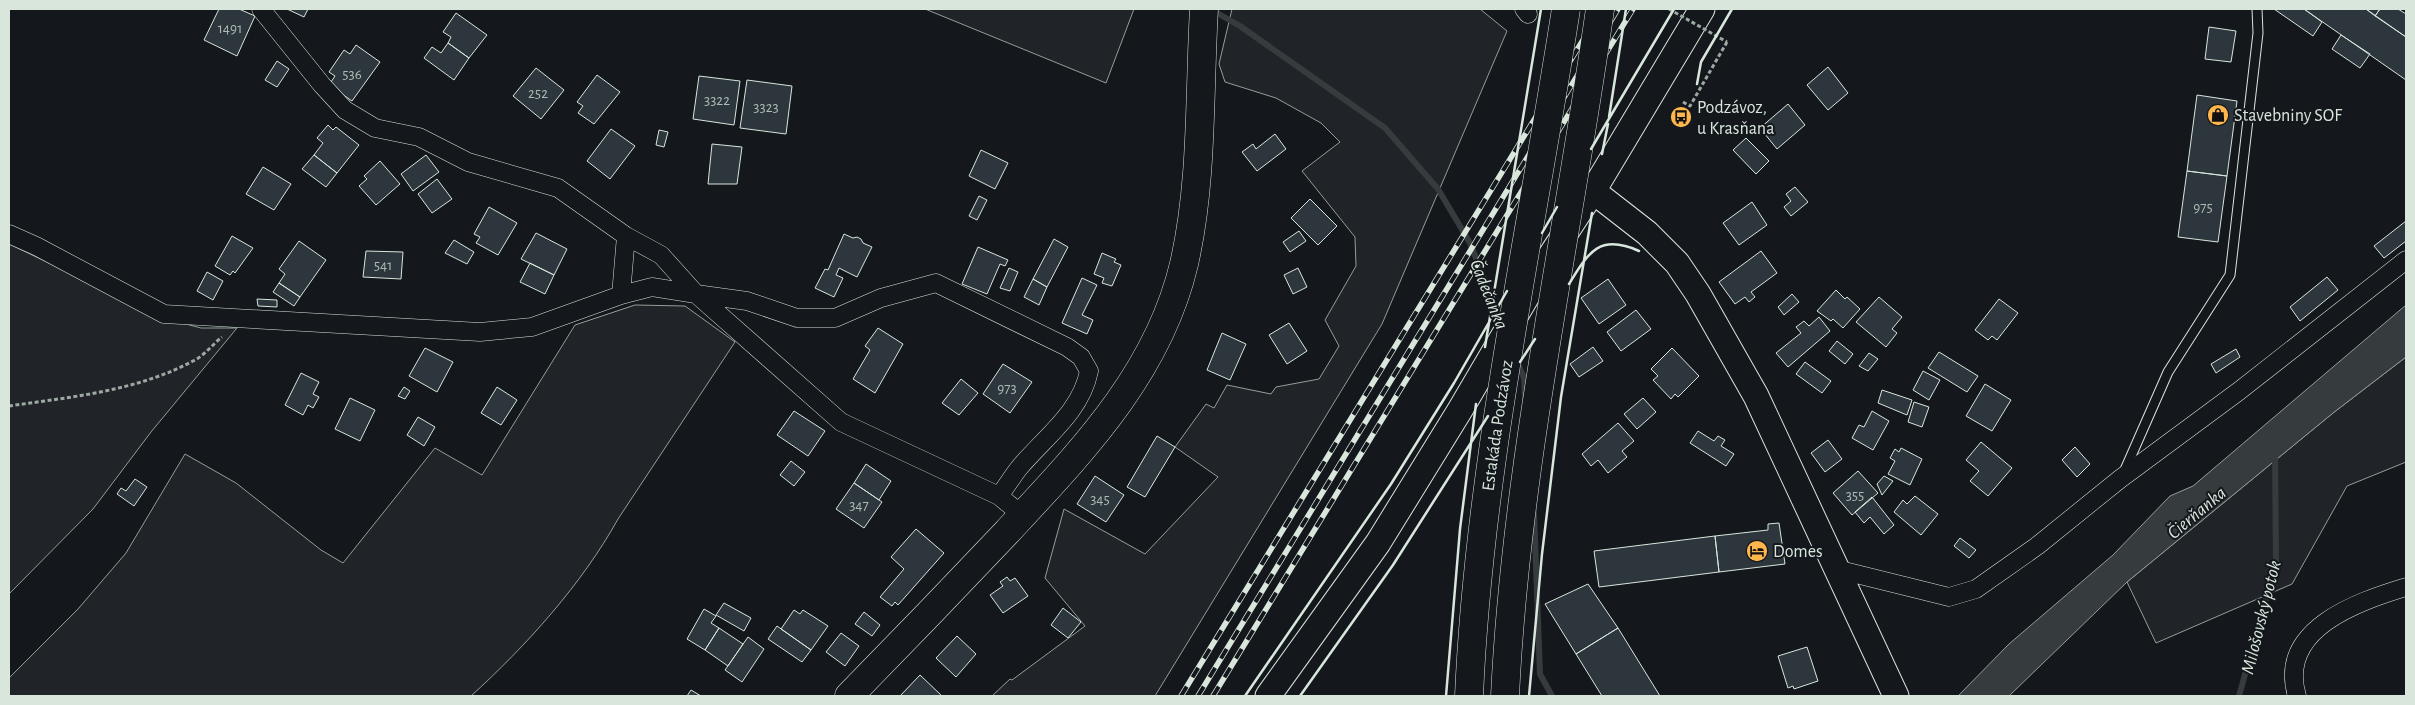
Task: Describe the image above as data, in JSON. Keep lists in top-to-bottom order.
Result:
{
  "streets": {
    "main road": ["Estakáda Podzávoz"]
  },
  "water": ["Čadečanka", "Čierňanka", "Milošovský potok"],
  "places": {
    "shop": ["Stavebniny SOF"],
    "bus stop": ["Podzávoz, u Krasňana"],
    "hotel": ["Domes"]
  },
  "house_numbers": [
    "1491",
    "536",
    "252",
    "3322",
    "3323",
    "975",
    "541",
    "973",
    "355",
    "345",
    "347"
  ]
}
